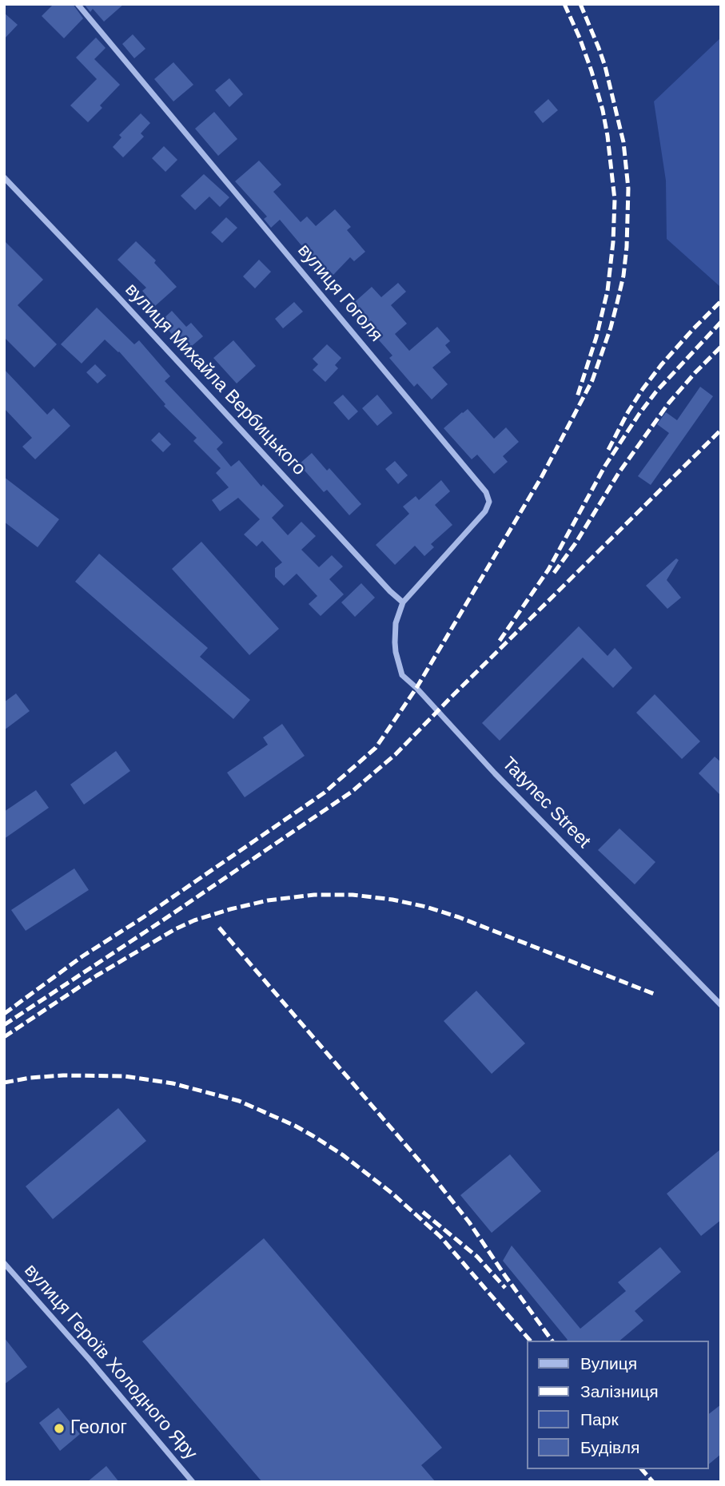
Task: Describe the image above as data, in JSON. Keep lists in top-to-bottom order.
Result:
{
  "streets": {
    "street": [
      "вулиця Гоголя",
      "вулиця Михайла Вербицького",
      "Tatynec Street",
      "вулиця Героїв Холодного Яру"
    ]
  },
  "crossings": [
    ["вулиця Гоголя", "вулиця Михайла Вербицького"],
    ["вулиця Гоголя", "Tatynec Street"],
    ["вулиця Михайла Вербицького", "Tatynec Street"]
  ],
  "places": ["Геолог"],
  "legend": [
    "Вулиця",
    "Залізниця",
    "Парк",
    "Будівля"
  ]
}
